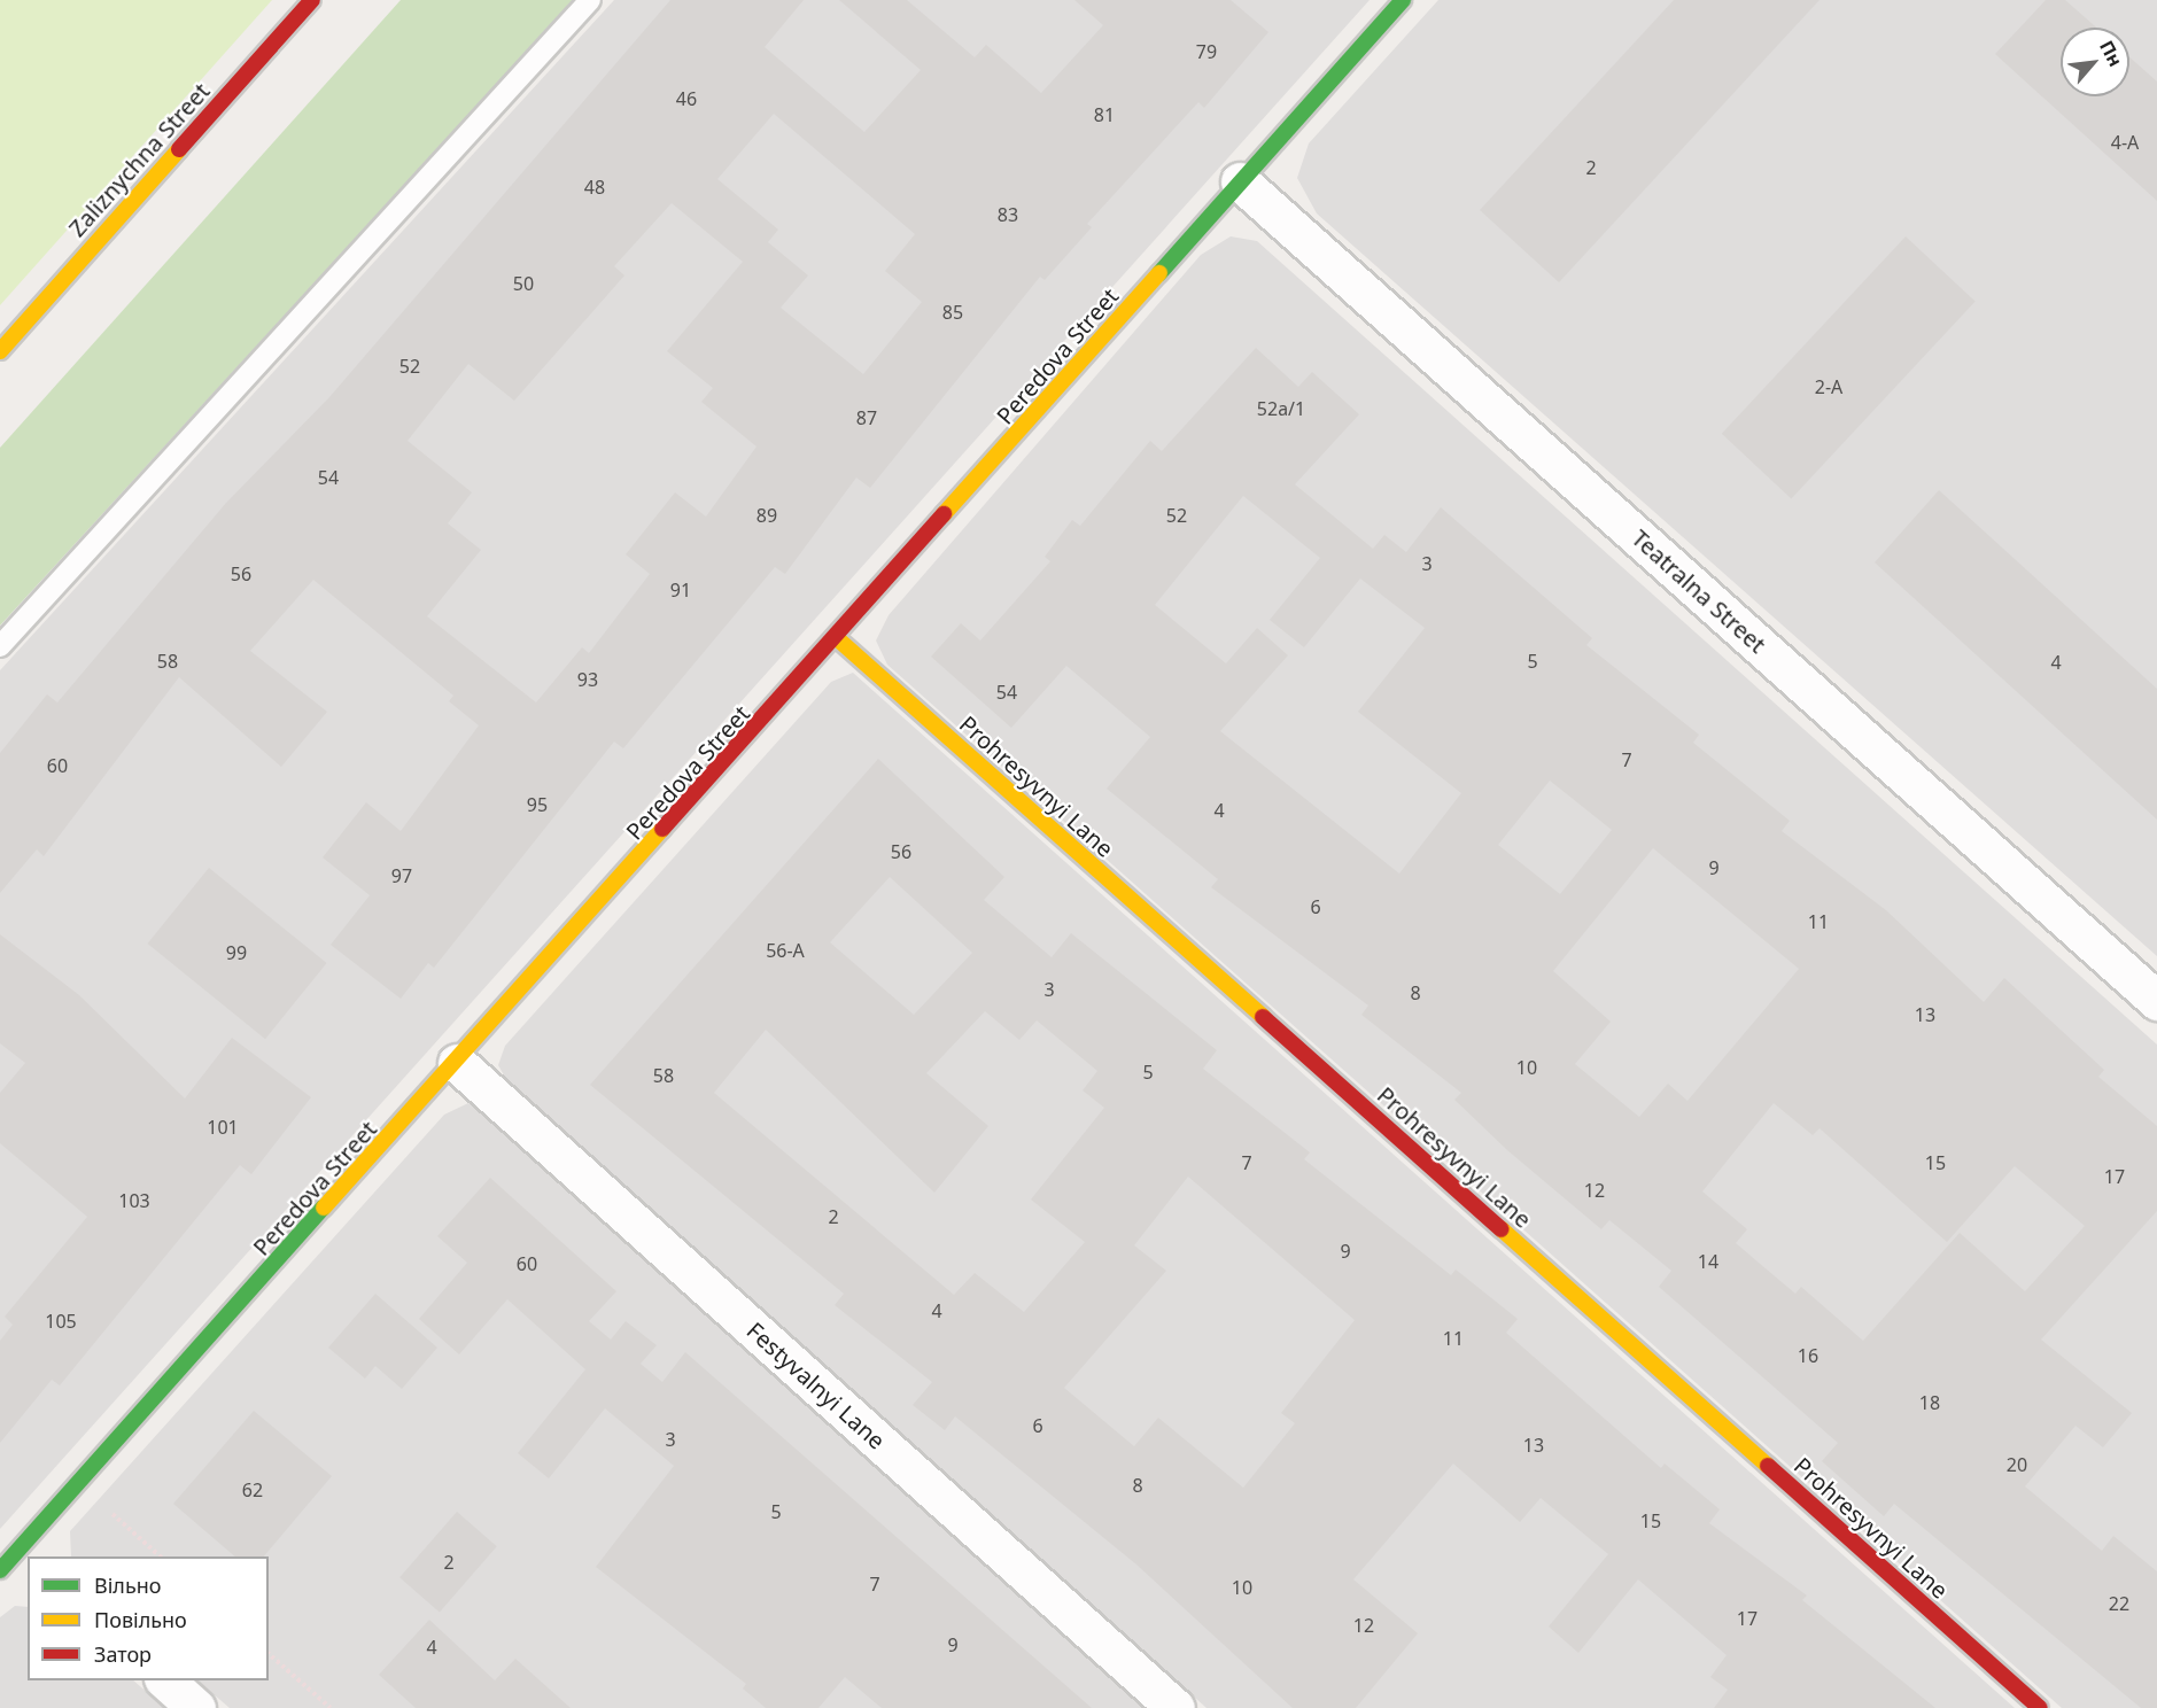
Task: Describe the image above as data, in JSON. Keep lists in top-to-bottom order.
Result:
{
  "streets": {
    "street": [
      "Zaliznychna Street",
      "Peredova Street",
      "Teatralna Street",
      "Prohresyvnyi Lane",
      "Festyvalnyi Lane"
    ]
  },
  "crossings": [
    ["Peredova Street", "Teatralna Street"],
    ["Peredova Street", "Prohresyvnyi Lane"],
    ["Peredova Street", "Festyvalnyi Lane"]
  ],
  "house_numbers": [
    "79",
    "46",
    "81",
    "4-А",
    "2",
    "48",
    "83",
    "50",
    "85",
    "52",
    "2-А",
    "52а/1",
    "87",
    "54",
    "89",
    "52",
    "3",
    "56",
    "91",
    "58",
    "5",
    "4",
    "93",
    "54",
    "7",
    "60",
    "95",
    "4",
    "56",
    "9",
    "97",
    "6",
    "11",
    "56-А",
    "99",
    "3",
    "8",
    "13",
    "10",
    "5",
    "58",
    "101",
    "7",
    "15",
    "17",
    "12",
    "103",
    "2",
    "9",
    "14",
    "60",
    "4",
    "105",
    "11",
    "16",
    "18",
    "6",
    "3",
    "13",
    "20",
    "8",
    "62",
    "5",
    "15",
    "2",
    "7",
    "10",
    "22",
    "17",
    "12",
    "9",
    "4"
  ],
  "legend": ["Вільно", "Повільно", "Затор"],
  "north": "top right"
}
